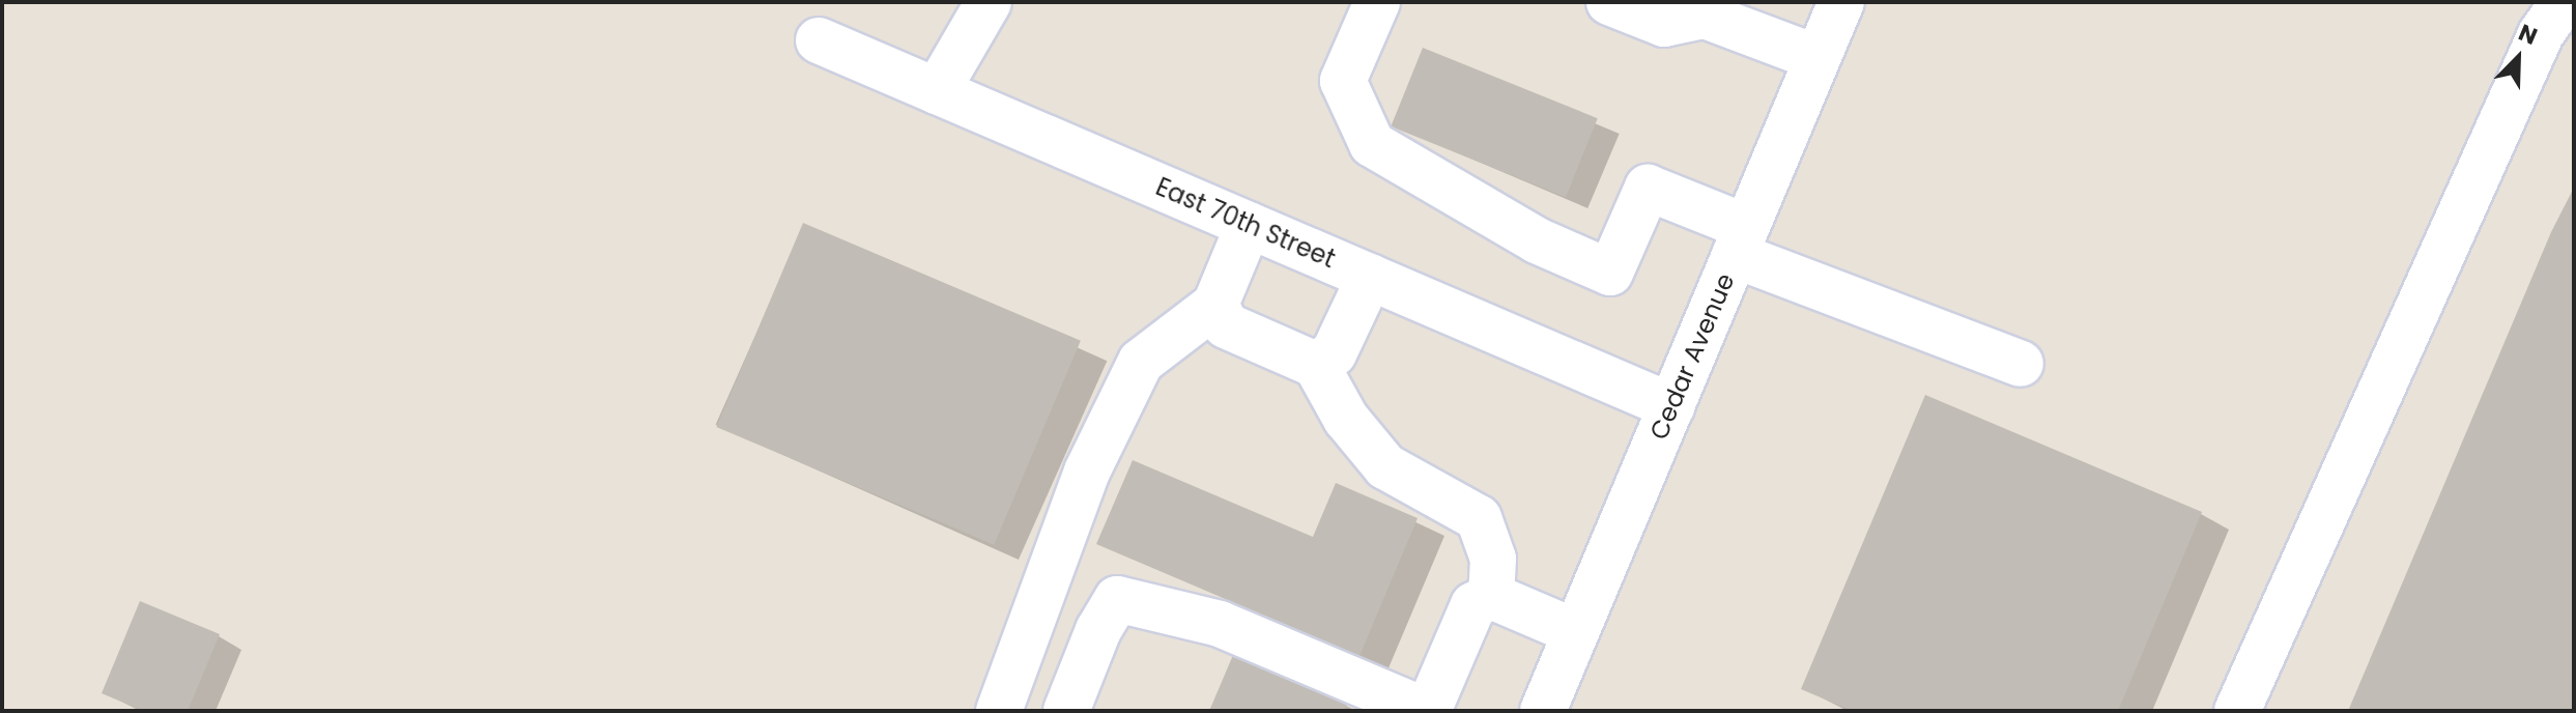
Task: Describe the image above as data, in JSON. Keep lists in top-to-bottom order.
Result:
{
  "streets": {
    "street": ["East 70th Street", "Cedar Avenue"]
  },
  "crossings": [
    ["East 70th Street", "Cedar Avenue"]
  ],
  "north": "top right"
}
